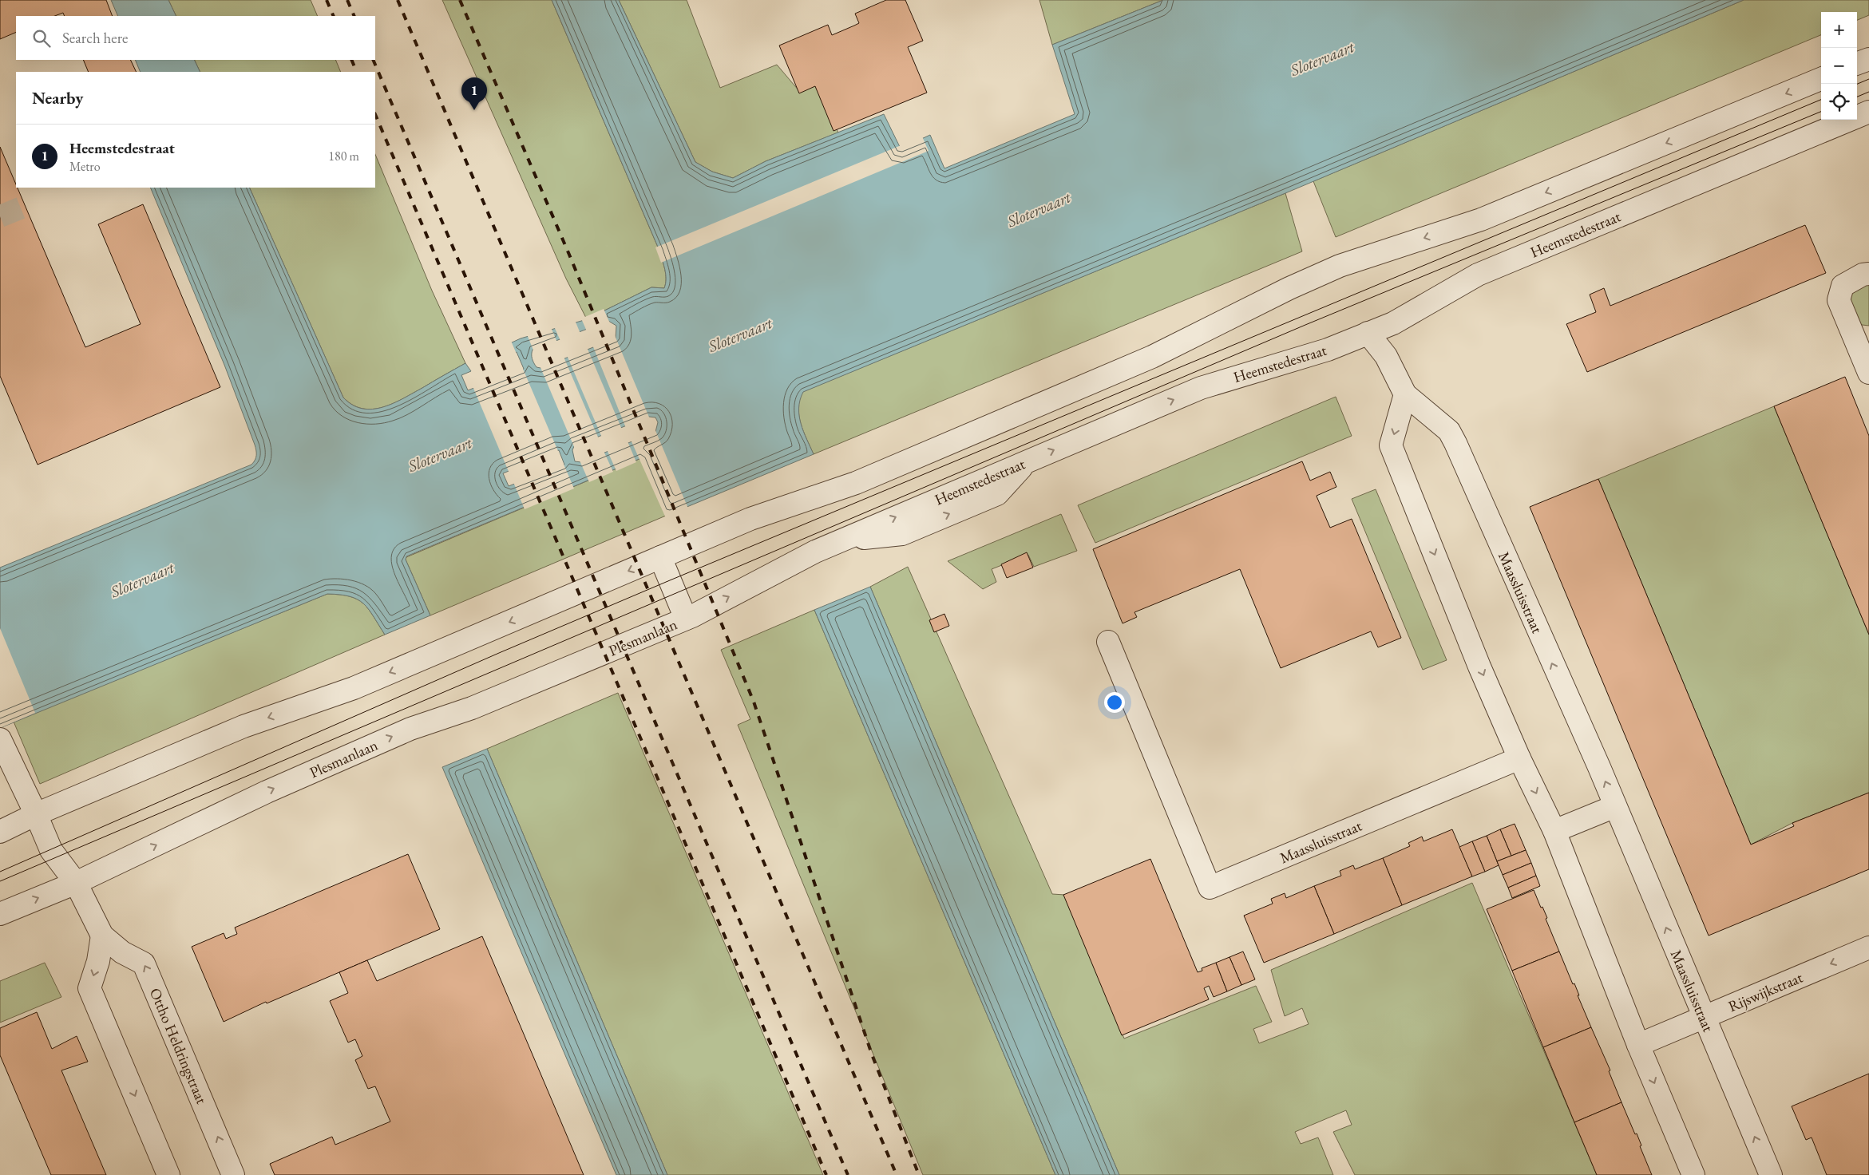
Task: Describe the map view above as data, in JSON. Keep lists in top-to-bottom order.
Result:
{
  "streets": {
    "street": [
      "Heemstedestraat",
      "Maassluisstraat",
      "Plesmanlaan",
      "Rijswijkstraat",
      "Ottho Heldringstraat"
    ]
  },
  "crossings": [
    ["Heemstedestraat", "Maassluisstraat"],
    ["Heemstedestraat", "Plesmanlaan"],
    ["Maassluisstraat", "Rijswijkstraat"],
    ["Plesmanlaan", "Ottho Heldringstraat"]
  ],
  "one_way": ["Rijswijkstraat"],
  "water": ["Slotervaart"],
  "page": {
    "map_buttons": ["+", "−"],
    "search": "Search here",
    "heading": "Nearby",
    "pins": "1",
    "list": [
      {
        "mark": "1",
        "name": "Heemstedestraat",
        "note": "Metro",
        "value": "180 m"
      }
    ]
  }
}
